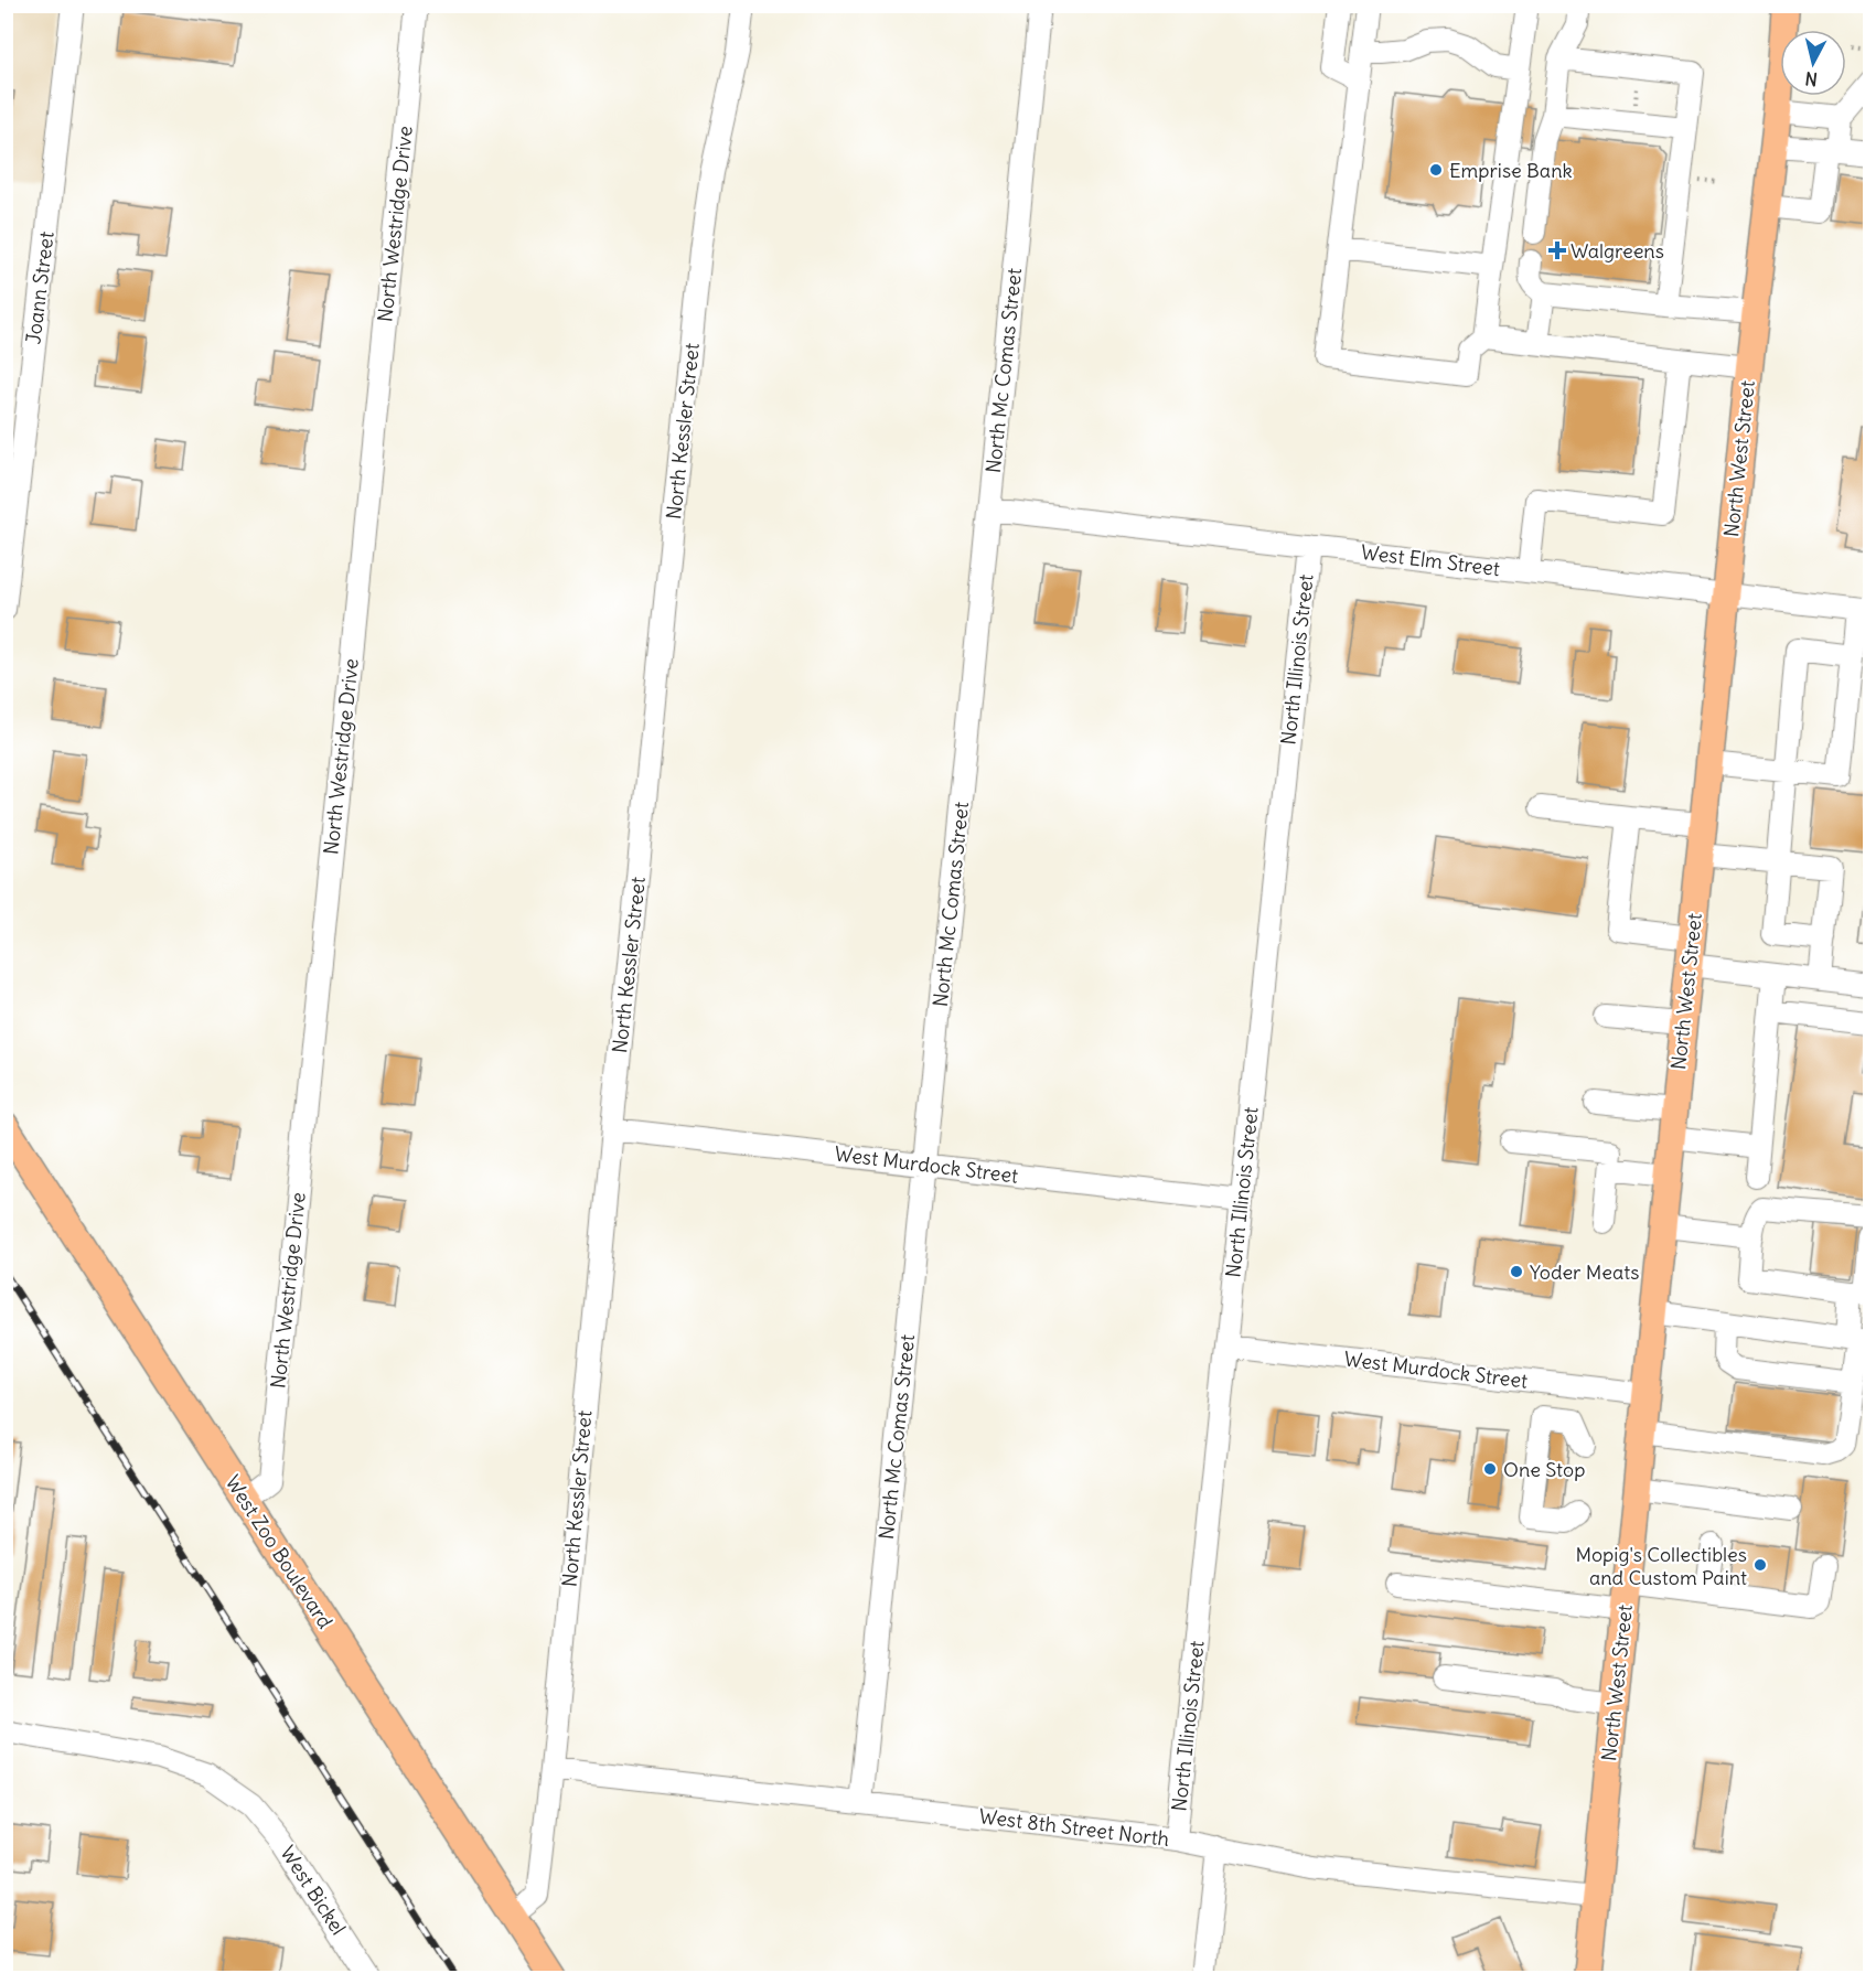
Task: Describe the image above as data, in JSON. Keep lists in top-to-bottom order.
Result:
{
  "streets": {
    "main road": ["North West Street", "West Zoo Boulevard"],
    "street": [
      "North Westridge Drive",
      "Joann Street",
      "North Mc Comas Street",
      "North Kessler Street",
      "West Elm Street",
      "North Illinois Street",
      "West Murdock Street",
      "West 8th Street North",
      "West Bickel"
    ]
  },
  "crossings": [
    ["North Westridge Drive", "West Zoo Boulevard"],
    ["North Mc Comas Street", "West Elm Street"],
    ["North Mc Comas Street", "West Murdock Street"],
    ["North Mc Comas Street", "West 8th Street North"],
    ["North Kessler Street", "West Murdock Street"],
    ["North Kessler Street", "West Zoo Boulevard"],
    ["North Kessler Street", "West 8th Street North"],
    ["North West Street", "West Elm Street"],
    ["North West Street", "West Murdock Street"],
    ["North West Street", "West 8th Street North"],
    ["West Elm Street", "North Illinois Street"],
    ["North Illinois Street", "West Murdock Street"],
    ["North Illinois Street", "West 8th Street North"]
  ],
  "places": {
    "other": [
      "Emprise Bank",
      "Yoder Meats",
      "One Stop",
      "Mopig's Collectibles and Custom Paint"
    ],
    "health": ["Walgreens"]
  },
  "north": "bottom"
}
